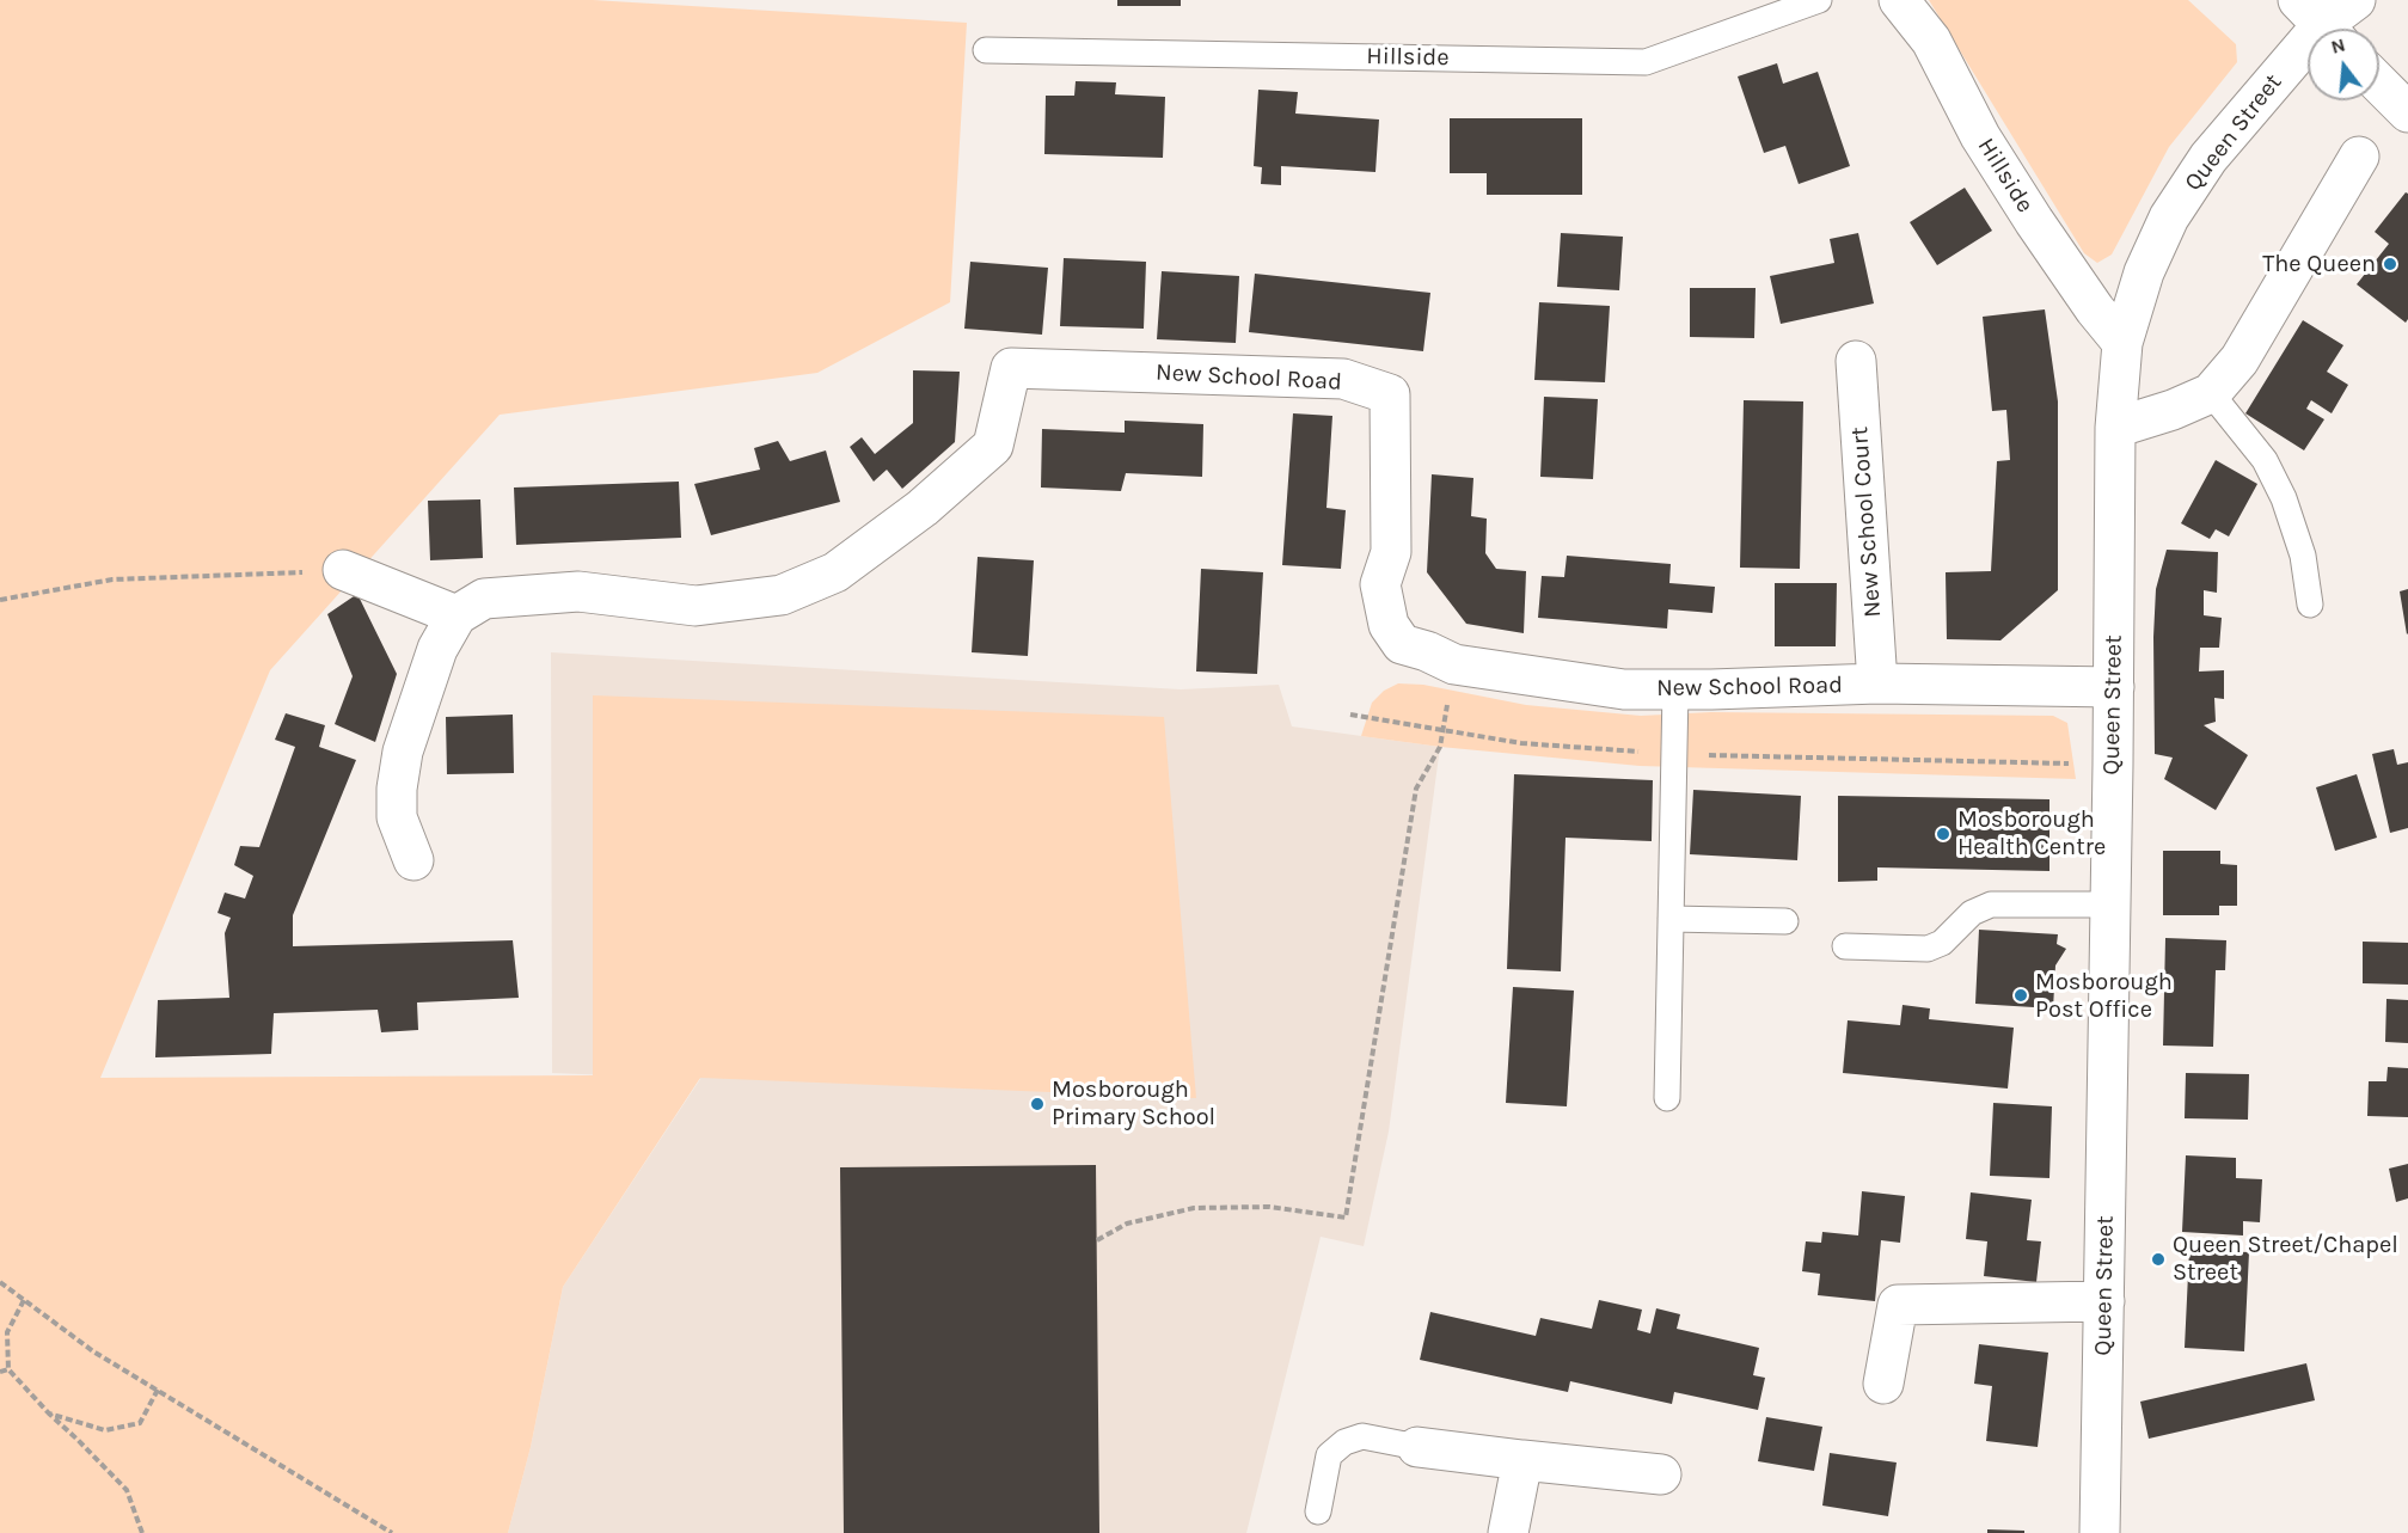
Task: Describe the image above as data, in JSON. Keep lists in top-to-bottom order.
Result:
{
  "streets": {
    "street": [
      "Hillside",
      "Queen Street",
      "New School Road",
      "New School Court"
    ]
  },
  "crossings": [
    ["Hillside", "Queen Street"],
    ["Queen Street", "New School Road"],
    ["New School Road", "New School Court"]
  ],
  "places": [
    "The Queen",
    "Mosborough Health Centre",
    "Mosborough Post Office",
    "Mosborough Primary School",
    "Queen Street/Chapel Street"
  ],
  "north": "top"
}
